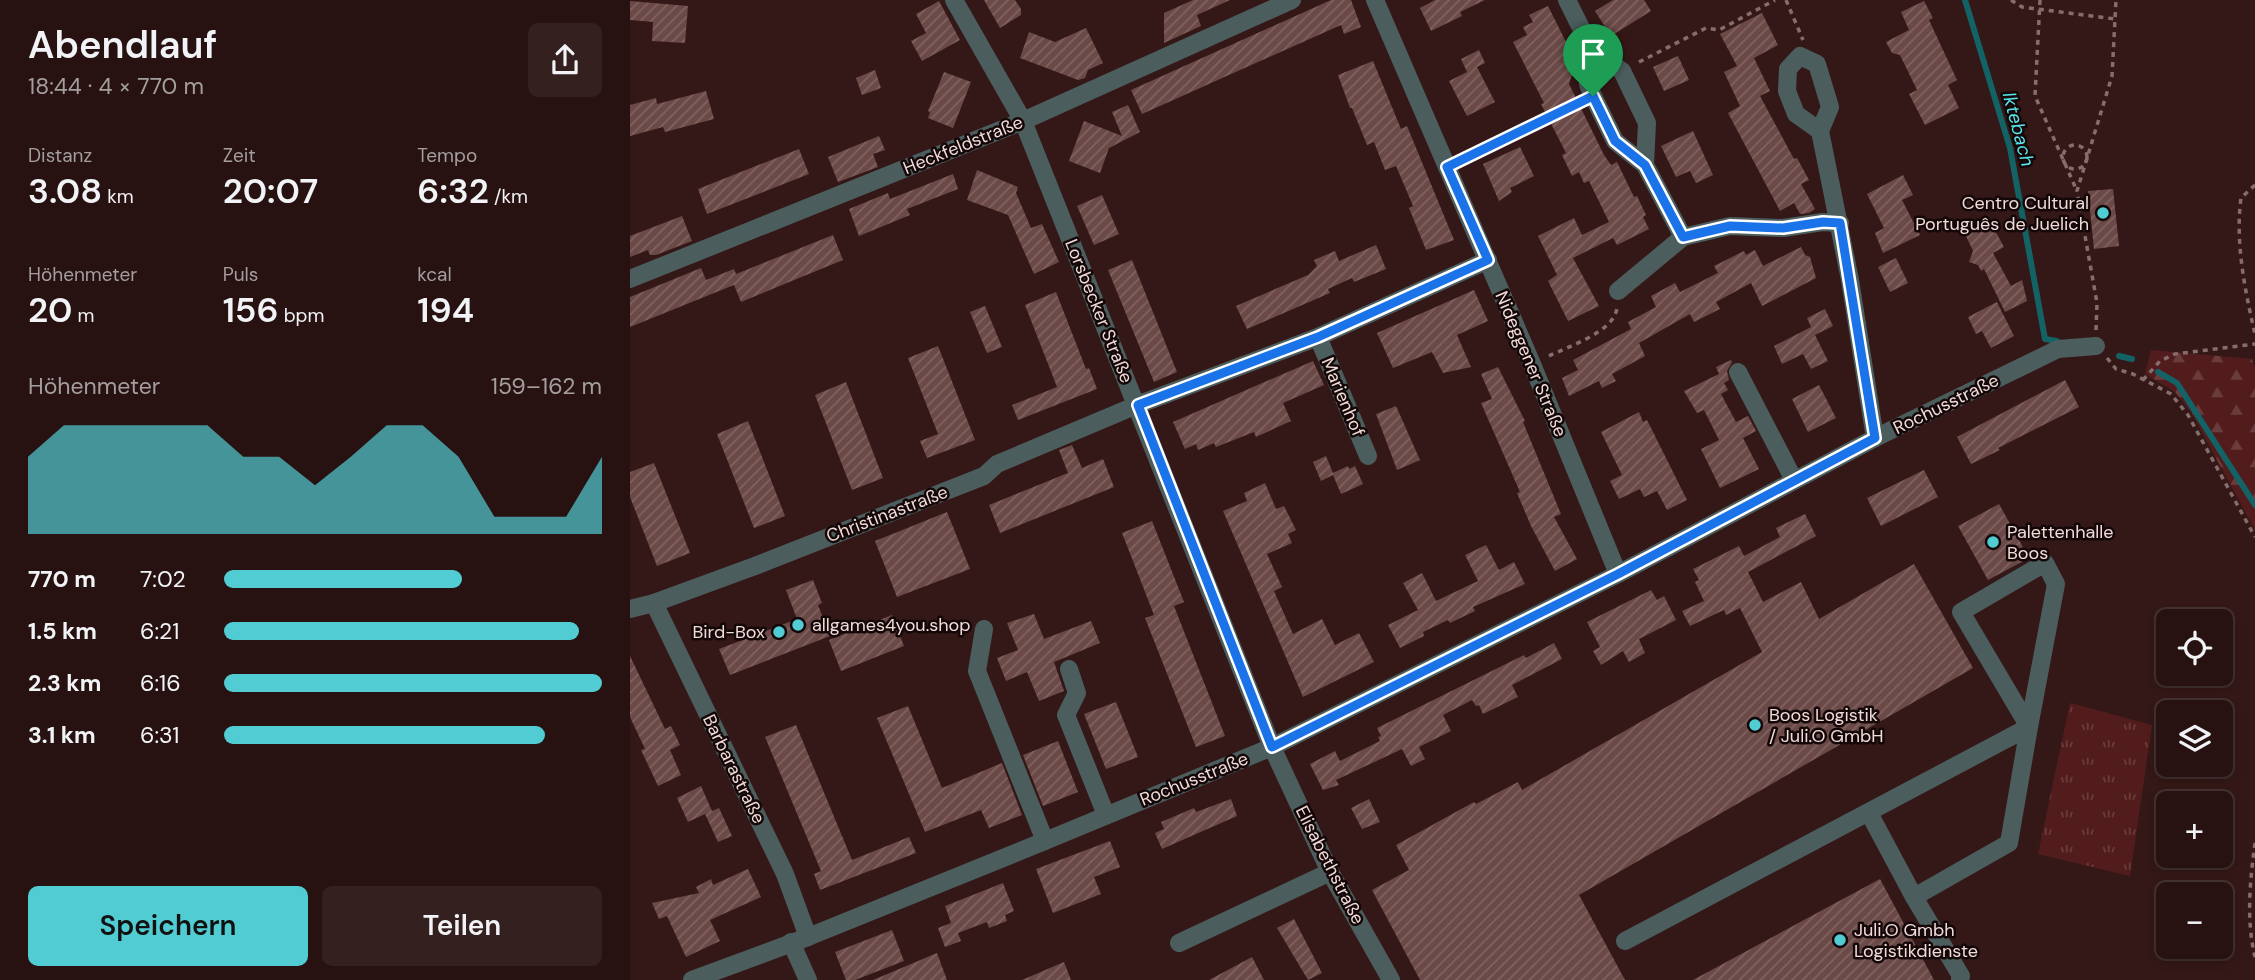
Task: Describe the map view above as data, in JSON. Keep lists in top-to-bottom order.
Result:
{
  "streets": {
    "street": [
      "Heckfeldstraße",
      "Lorsbecker Straße",
      "Nideggener Straße",
      "Marienhof",
      "Rochusstraße",
      "Christinastraße",
      "Barbarastraße",
      "Elisabethstraße"
    ]
  },
  "crossings": [
    ["Heckfeldstraße", "Lorsbecker Straße"],
    ["Lorsbecker Straße", "Rochusstraße"],
    ["Lorsbecker Straße", "Christinastraße"],
    ["Lorsbecker Straße", "Elisabethstraße"],
    ["Nideggener Straße", "Rochusstraße"],
    ["Nideggener Straße", "Christinastraße"],
    ["Marienhof", "Christinastraße"],
    ["Rochusstraße", "Barbarastraße"],
    ["Rochusstraße", "Elisabethstraße"],
    ["Christinastraße", "Barbarastraße"]
  ],
  "water": ["Iktebach"],
  "places": [
    "Centro Cultural Português de Juelich",
    "Palettenhalle Boos",
    "allgames4you.shop",
    "Bird-Box",
    "Boos Logistik / Juli.O GmbH",
    "Juli.O Gmbh Logistikdienste"
  ],
  "page": {
    "heading": ["Abendlauf", "18:44 · 4 × 770 m"],
    "stats": [
      ["Distanz", "3.08 km"],
      ["Zeit", "20:07"],
      ["Tempo", "6:32 /km"],
      ["Höhenmeter", "20 m"],
      ["Puls", "156 bpm"],
      ["kcal", "194"]
    ],
    "chart": ["Höhenmeter", "159–162 m"],
    "list": [
      {
        "name": "770 m",
        "note": "7:02"
      },
      {
        "name": "1.5 km",
        "note": "6:21"
      },
      {
        "name": "2.3 km",
        "note": "6:16"
      },
      {
        "name": "3.1 km",
        "note": "6:31"
      }
    ],
    "map_buttons": ["+", "−"],
    "buttons": ["Speichern", "Teilen"]
  }
}
